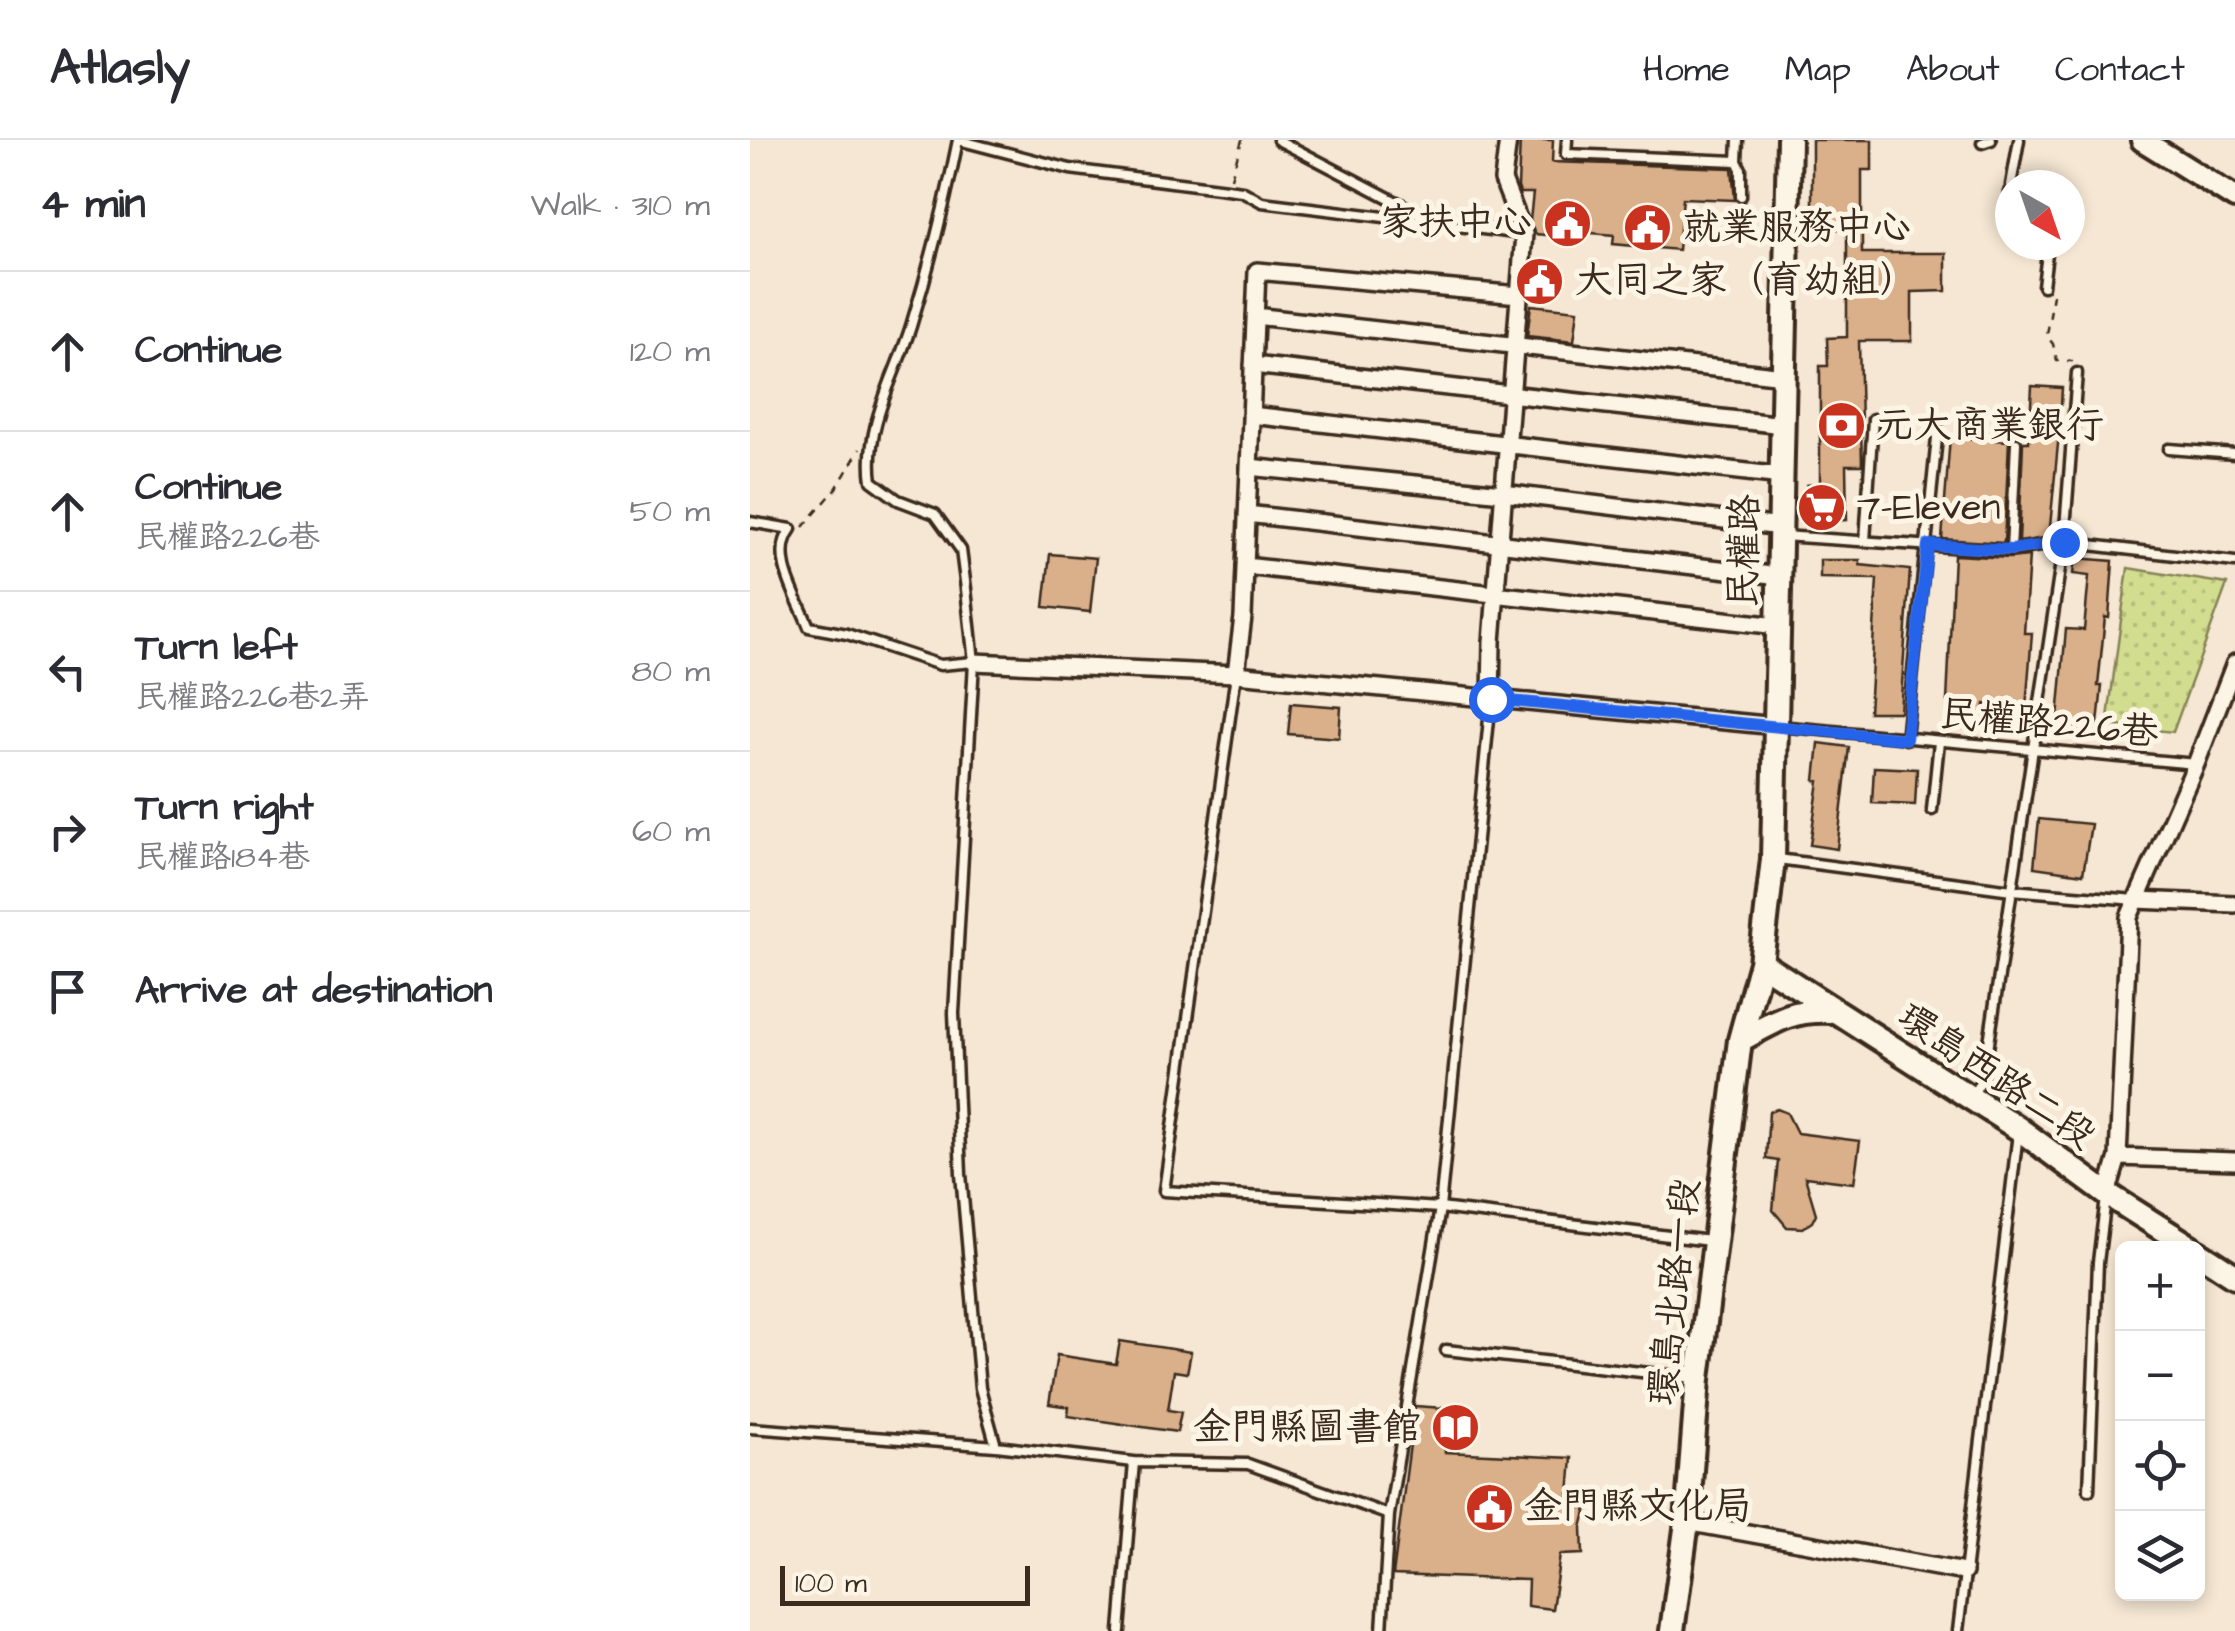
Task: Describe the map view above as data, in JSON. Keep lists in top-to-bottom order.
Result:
{
  "streets": {
    "main road": ["民權路", "環島西路二段", "環島北路一段"],
    "lane": ["民權路226巷"]
  },
  "crossings": [
    ["民權路", "民權路226巷"],
    ["民權路", "環島西路二段"],
    ["民權路", "環島北路一段"],
    ["環島西路二段", "環島北路一段"]
  ],
  "places": {
    "public building": [
      "家扶中心",
      "就業服務中心",
      "大同之家（育幼組）",
      "金門縣文化局"
    ],
    "bank": ["元大商業銀行"],
    "supermarket": ["7-Eleven"],
    "library": ["金門縣圖書館"]
  },
  "scale_bar": "100 m",
  "north": "bottom right",
  "page": {
    "header": "Atlasly",
    "nav": [
      "Home",
      "Map",
      "About",
      "Contact"
    ],
    "heading": ["4 min", "Walk · 310 m"],
    "list": [
      ["Continue", "120 m"],
      ["Continue", "民權路226巷", "50 m"],
      ["Turn left", "民權路226巷2弄", "80 m"],
      ["Turn right", "民權路184巷", "60 m"],
      "Arrive at destination"
    ],
    "map_buttons": ["+", "−"],
    "scale": "100 m"
  }
}
